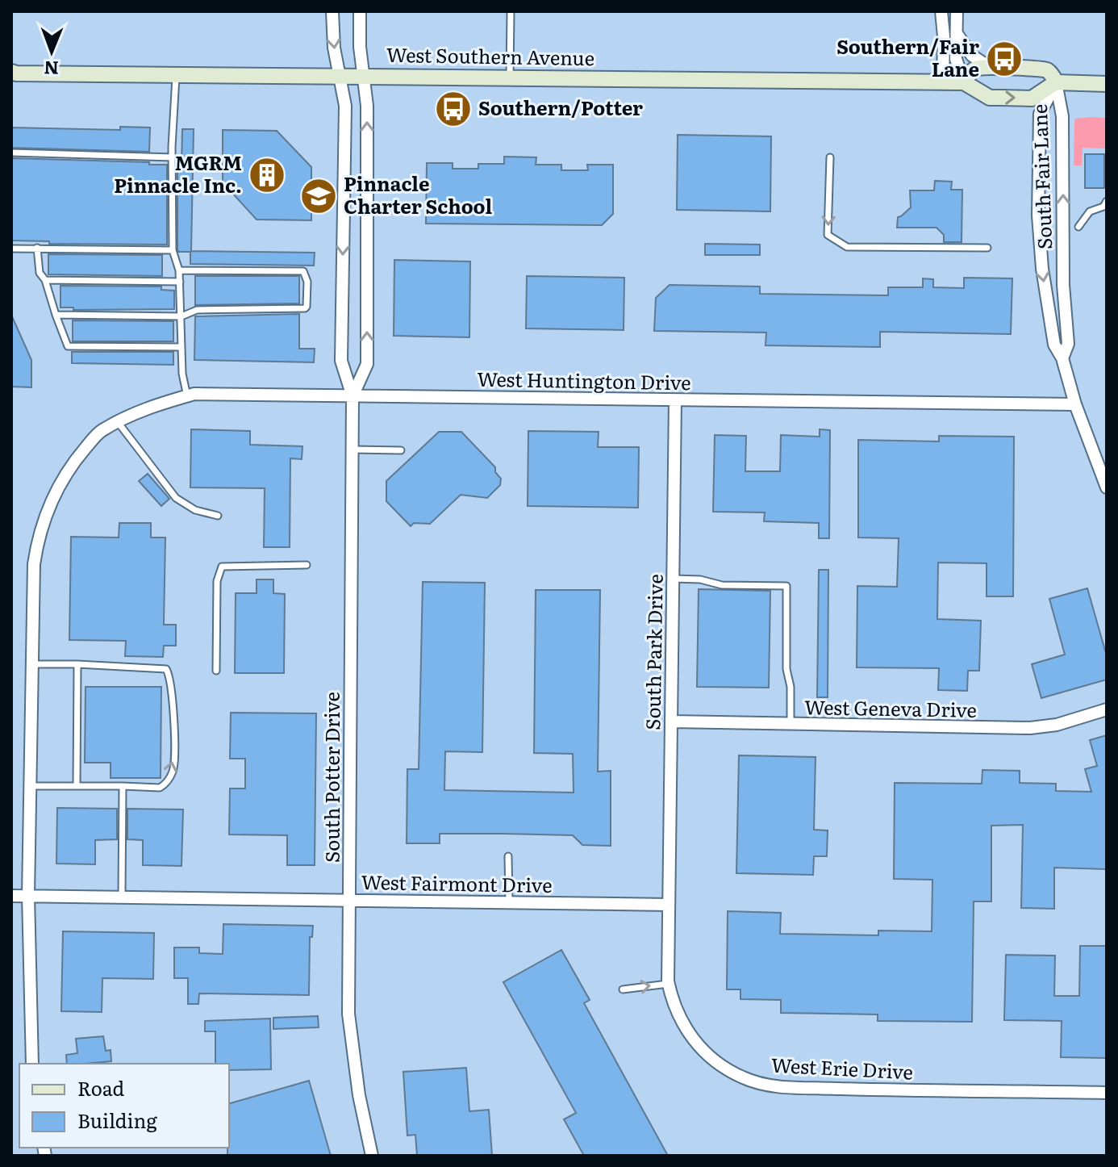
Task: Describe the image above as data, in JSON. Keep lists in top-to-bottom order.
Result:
{
  "streets": {
    "main road": ["West Southern Avenue"],
    "street": [
      "South Fair Lane",
      "West Huntington Drive",
      "South Park Drive",
      "West Geneva Drive",
      "South Potter Drive",
      "West Fairmont Drive",
      "West Erie Drive"
    ]
  },
  "crossings": [
    ["West Southern Avenue", "South Fair Lane"],
    ["West Southern Avenue", "South Potter Drive"],
    ["South Fair Lane", "West Huntington Drive"],
    ["West Huntington Drive", "South Park Drive"],
    ["West Huntington Drive", "South Potter Drive"],
    ["South Park Drive", "West Geneva Drive"],
    ["South Park Drive", "West Fairmont Drive"],
    ["South Park Drive", "West Erie Drive"],
    ["South Potter Drive", "West Fairmont Drive"],
    ["West Fairmont Drive", "West Erie Drive"]
  ],
  "places": {
    "bus stop": ["Southern/Fair Lane", "Southern/Potter"],
    "building": ["MGRM Pinnacle Inc."],
    "school or university": ["Pinnacle Charter School"]
  },
  "legend": ["Road", "Building"],
  "north": "bottom"
}
